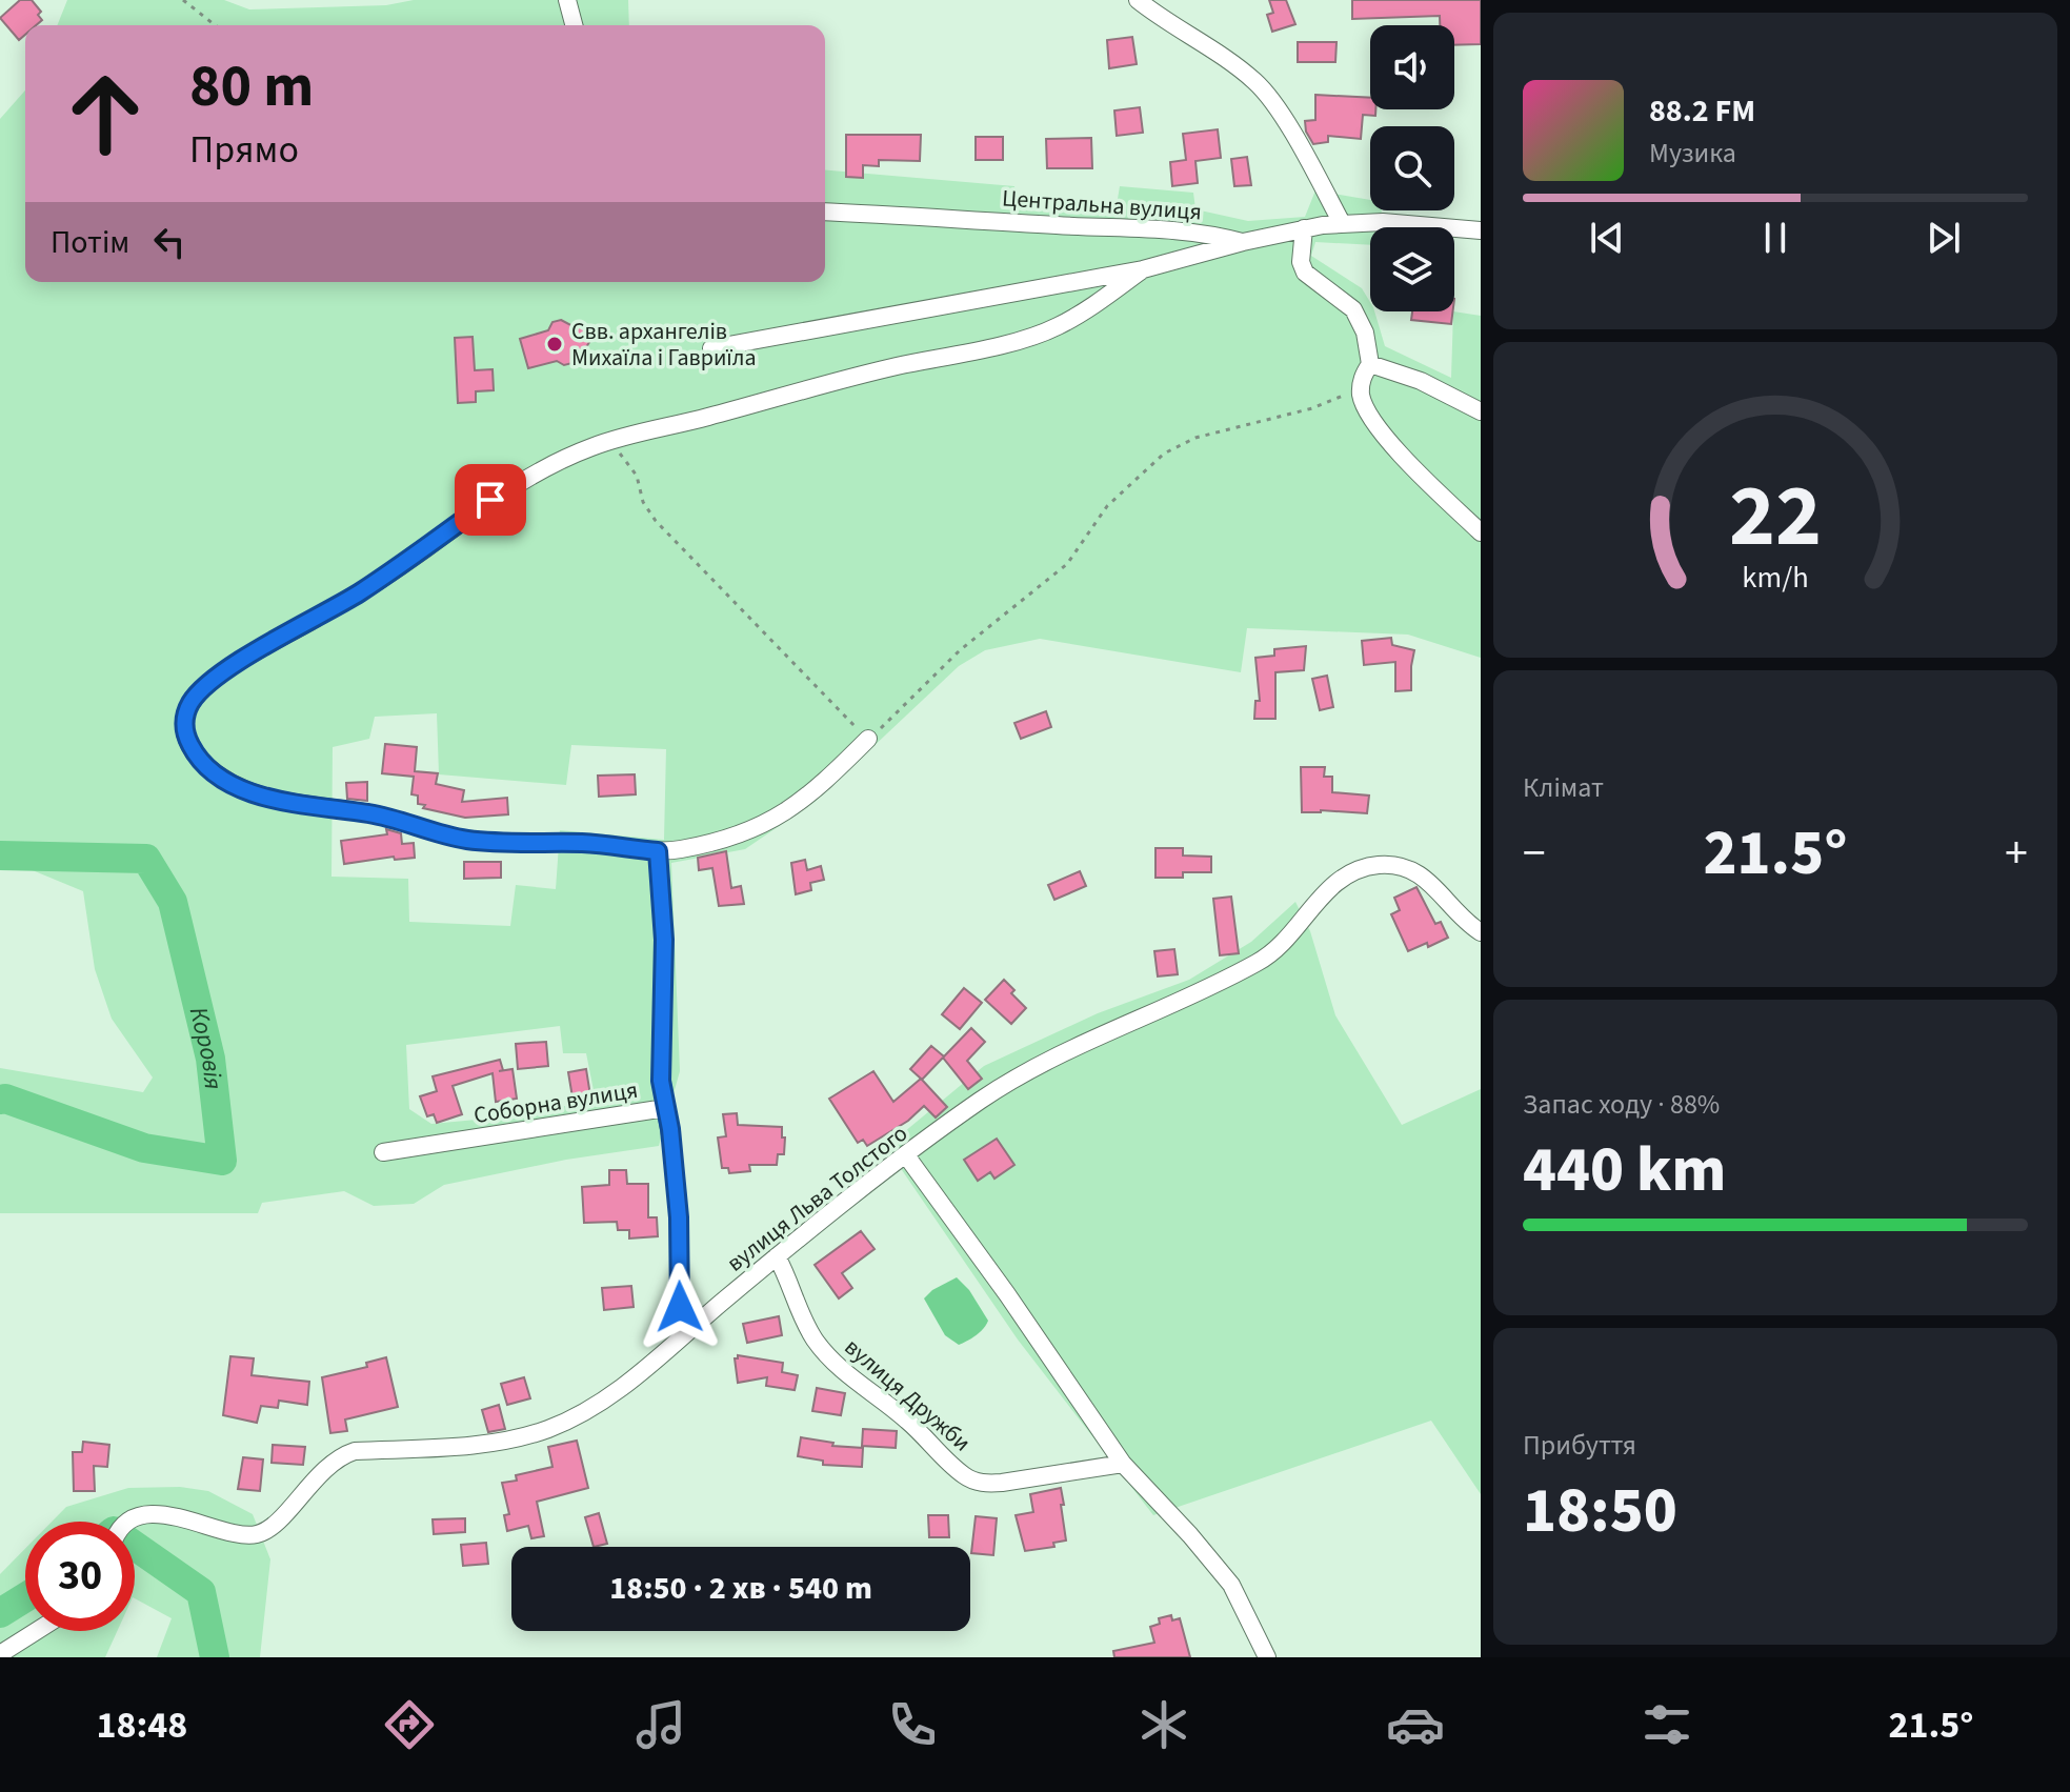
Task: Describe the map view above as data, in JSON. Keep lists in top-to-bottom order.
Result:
{
  "streets": {
    "street": [
      "Центральна вулиця",
      "Соборна вулиця",
      "вулиця Льва Толстого",
      "вулиця Дружби"
    ]
  },
  "crossings": [
    ["Соборна вулиця", "вулиця Льва Толстого"],
    ["вулиця Льва Толстого", "вулиця Дружби"]
  ],
  "water": ["Коровія"],
  "places": ["Свв. архангелів Михаїла і Гавриїла"],
  "page": {
    "turn": ["80 m", "Прямо"],
    "song": ["88.2 FM", "Музика"],
    "then": "Потім",
    "tile": [
      "Клімат",
      ["Запас ходу · 88%", "440 km"],
      ["Прибуття", "18:50"]
    ],
    "heat": ["−", "21.5°", "+"],
    "limit": "30",
    "trip": "18:50 · 2 хв · 540 m",
    "tabs": ["18:48", "21.5°"],
    "gauge": ["22", "km/h"]
  }
}
